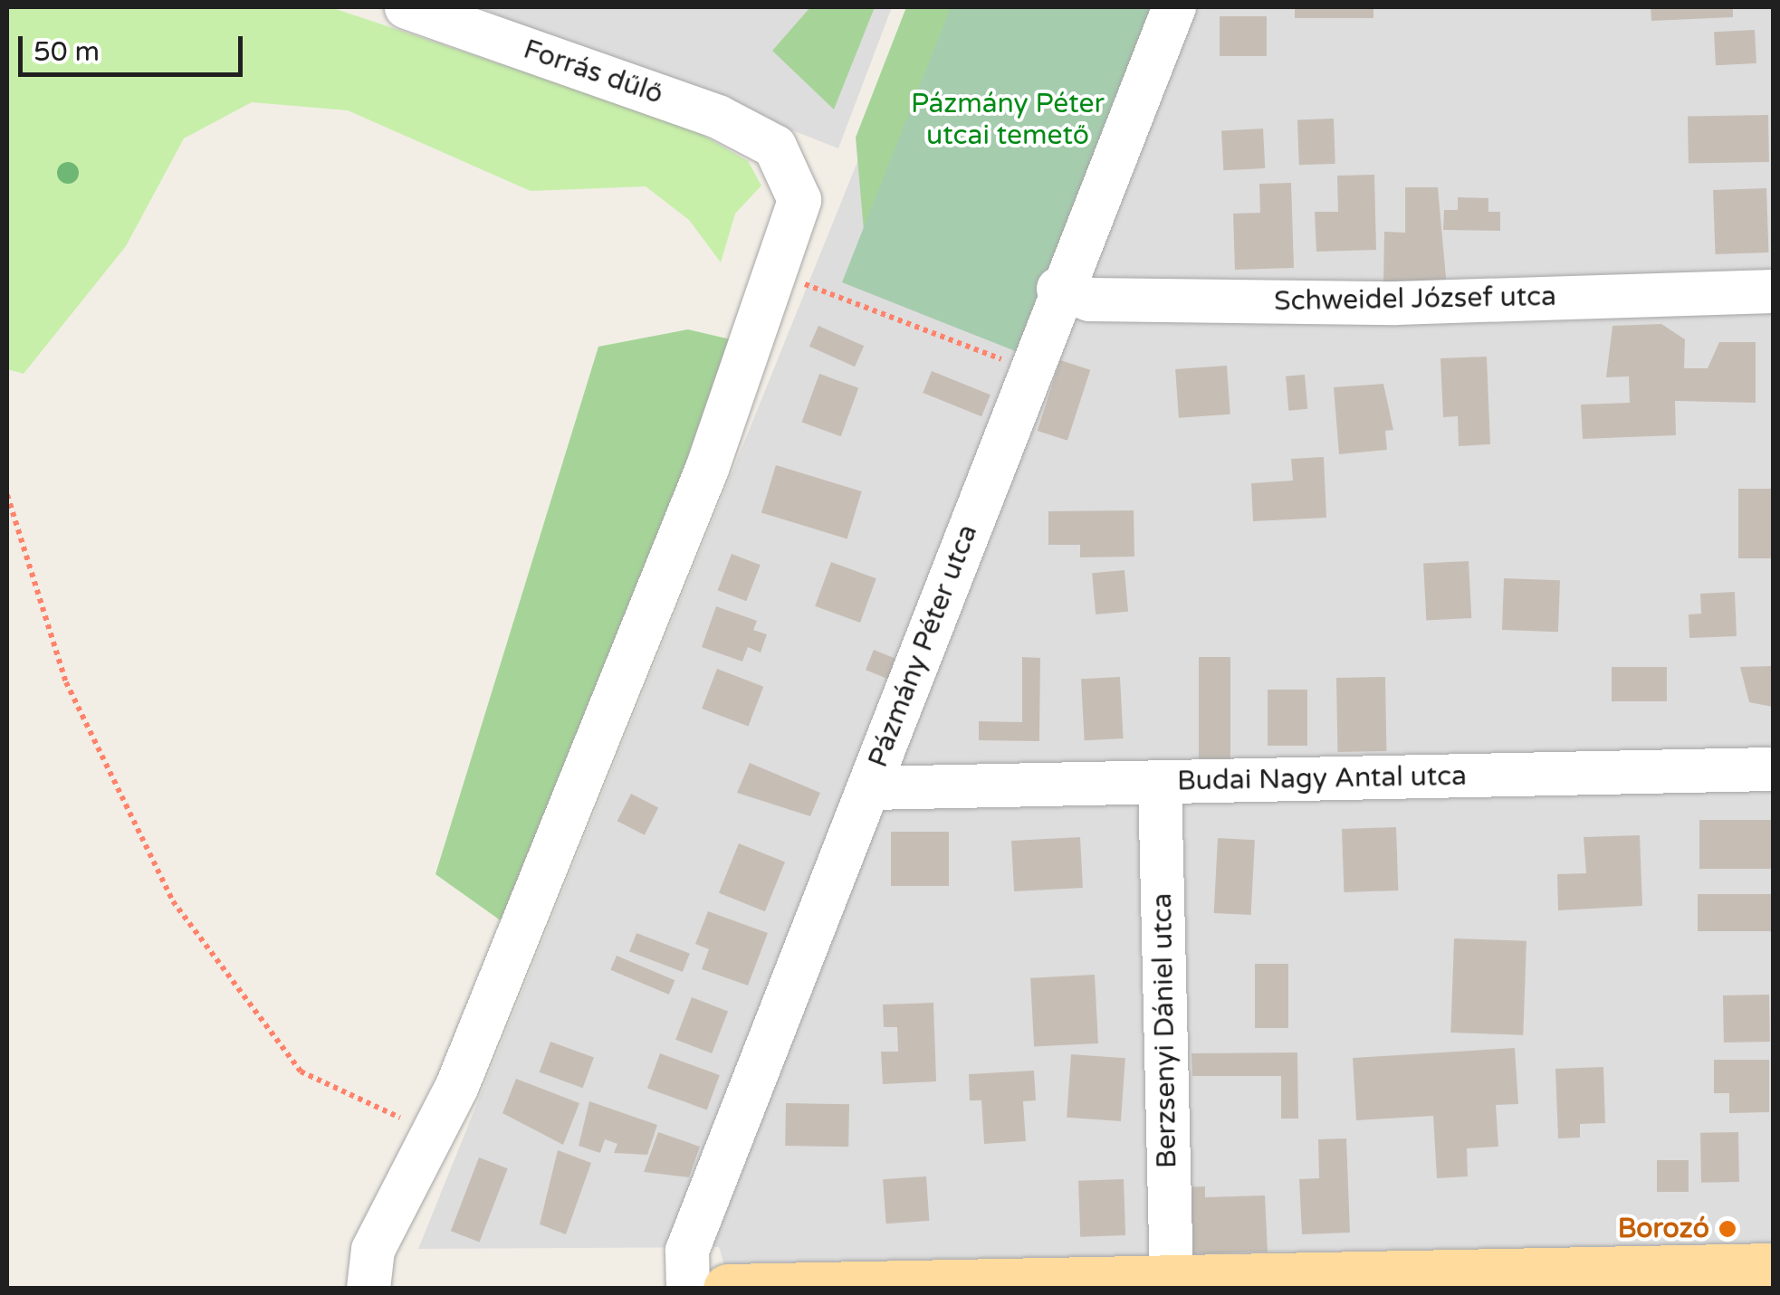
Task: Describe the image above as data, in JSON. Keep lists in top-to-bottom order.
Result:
{
  "streets": {
    "street": [
      "Forrás dűlő",
      "Schweidel József utca",
      "Pázmány Péter utca",
      "Budai Nagy Antal utca",
      "Berzsenyi Dániel utca"
    ]
  },
  "crossings": [
    ["Schweidel József utca", "Pázmány Péter utca"],
    ["Pázmány Péter utca", "Budai Nagy Antal utca"],
    ["Budai Nagy Antal utca", "Berzsenyi Dániel utca"]
  ],
  "parks": ["Pázmány Péter utcai temető"],
  "places": ["Borozó"],
  "scale_bar": "50 m"
}
